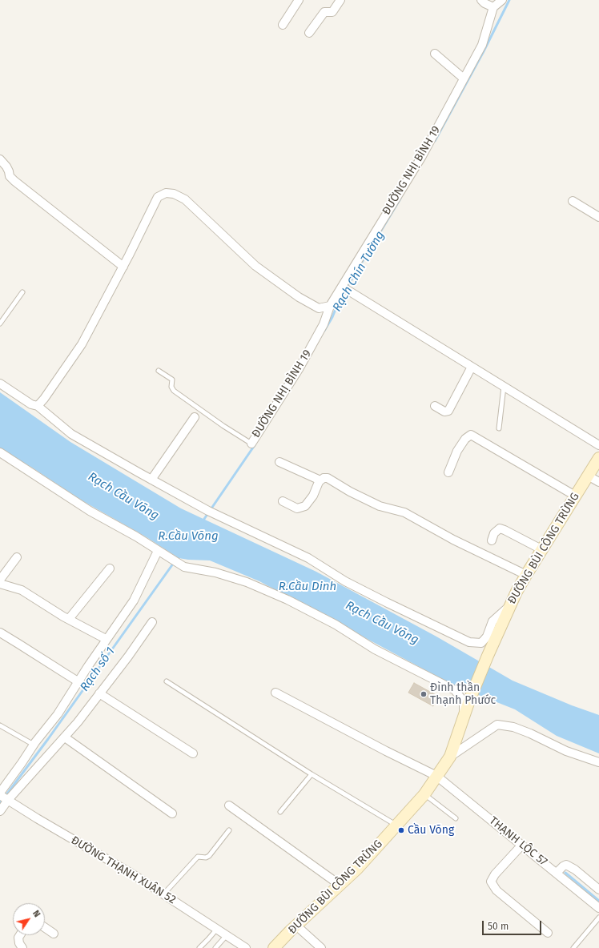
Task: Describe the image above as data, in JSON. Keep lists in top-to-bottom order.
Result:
{
  "streets": {
    "street": [
      "ĐƯỜNG NHỊ BÌNH 19",
      "ĐƯỜNG BÙI CÔNG TRỪNG",
      "THẠNH LỘC 57",
      "ĐƯỜNG THẠNH XUÂN 52"
    ]
  },
  "crossings": [
    ["ĐƯỜNG BÙI CÔNG TRỪNG", "THẠNH LỘC 57"]
  ],
  "water": [
    "Rạch Chín Tường",
    "Rạch Cầu Võng",
    "R.Cầu Võng",
    "R.Cầu Dinh",
    "Rạch số 1"
  ],
  "places": ["Đình thần Thạnh Phước", "Cầu Võng"],
  "scale_bar": "50 m",
  "north": "top right"
}
